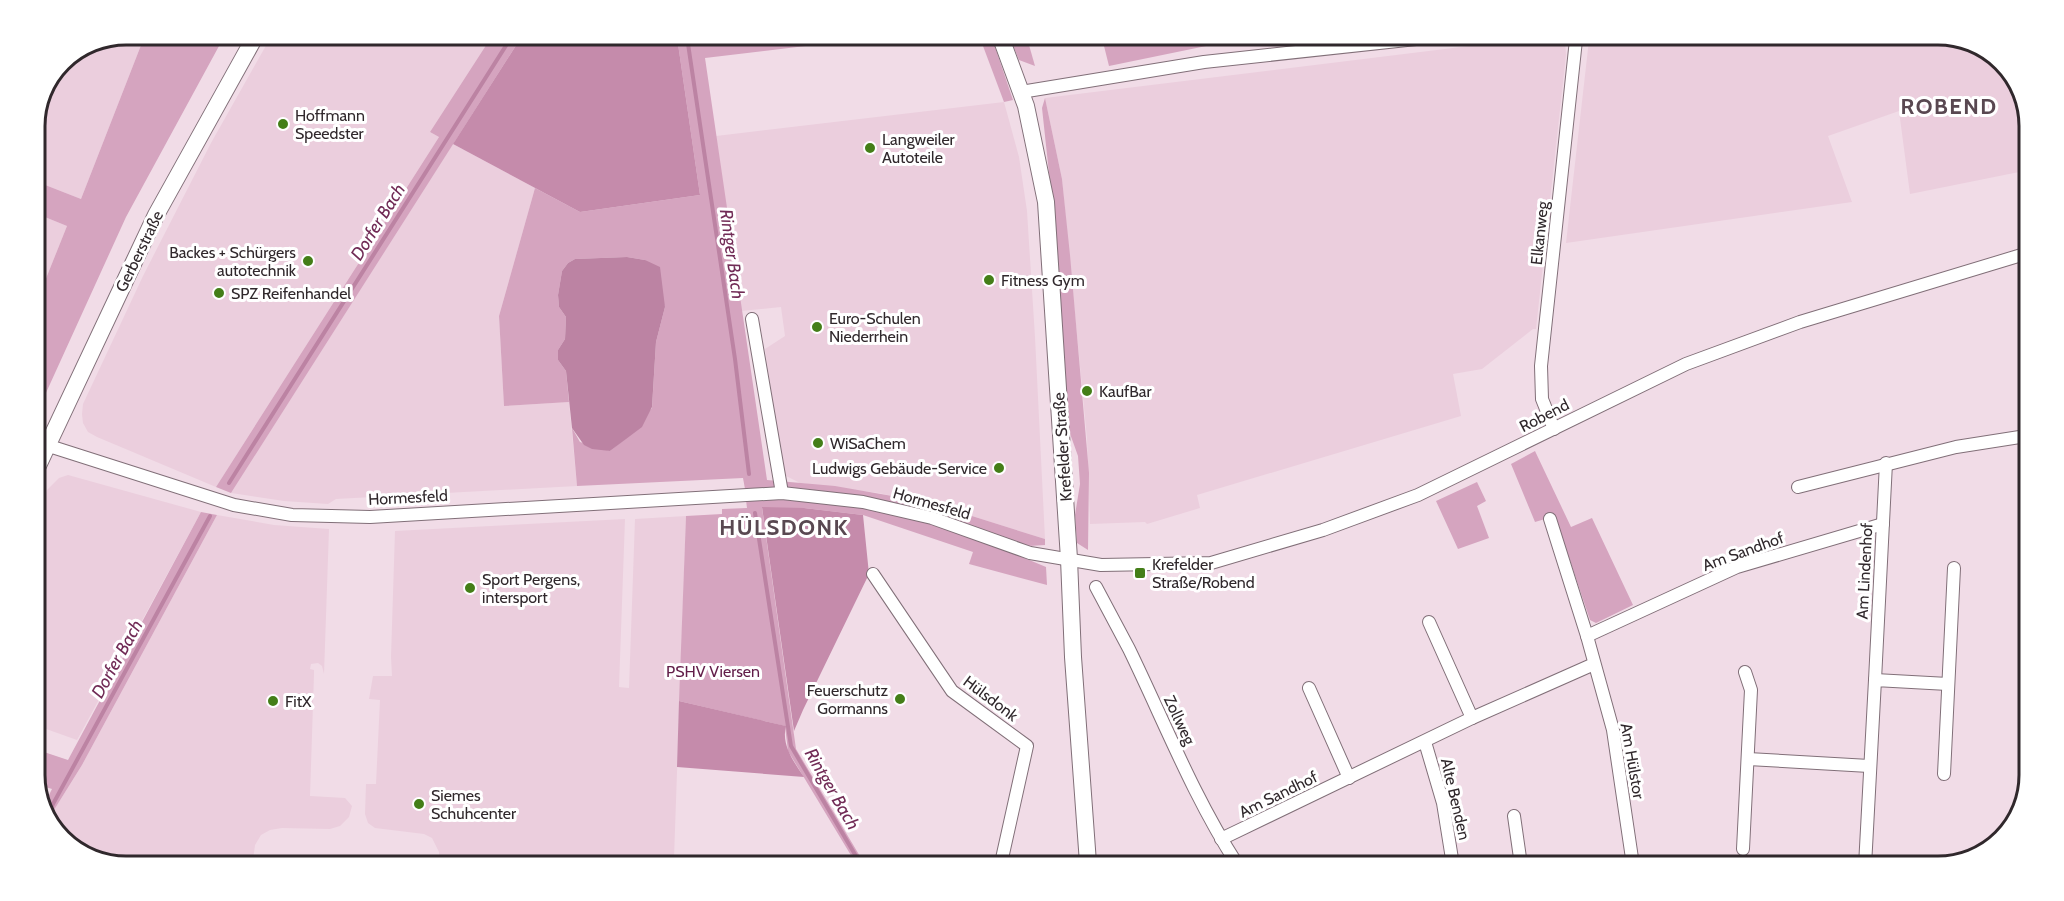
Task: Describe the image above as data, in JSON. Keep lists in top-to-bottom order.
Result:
{
  "streets": {
    "main road": ["Gerberstraße", "Krefelder Straße"],
    "street": [
      "Elkanweg",
      "Robend",
      "Hormesfeld",
      "Am Sandhof",
      "Am Lindenhof",
      "Hülsdonk",
      "Zollweg",
      "Am Hülstor",
      "Alte Benden"
    ]
  },
  "crossings": [
    ["Elkanweg", "Robend"],
    ["Gerberstraße", "Hormesfeld"],
    ["Robend", "Krefelder Straße"],
    ["Robend", "Hormesfeld"],
    ["Krefelder Straße", "Hormesfeld"],
    ["Am Sandhof", "Am Lindenhof"],
    ["Am Sandhof", "Zollweg"],
    ["Am Sandhof", "Am Hülstor"],
    ["Am Sandhof", "Alte Benden"]
  ],
  "districts": ["ROBEND", "HÜLSDONK"],
  "water": ["Dorfer Bach", "Rintger Bach"],
  "parks": ["PSHV Viersen"],
  "places": {
    "other": [
      "Hoffmann Speedster",
      "Langweiler Autoteile",
      "Backes + Schürgers autotechnik",
      "Fitness Gym",
      "SPZ Reifenhandel",
      "Euro-Schulen Niederrhein",
      "KaufBar",
      "WiSaChem",
      "Ludwigs Gebäude-Service",
      "Sport Pergens, intersport",
      "Feuerschutz Gormanns",
      "FitX",
      "Siemes Schuhcenter"
    ],
    "transit": ["Krefelder Straße/Robend"]
  }
}
